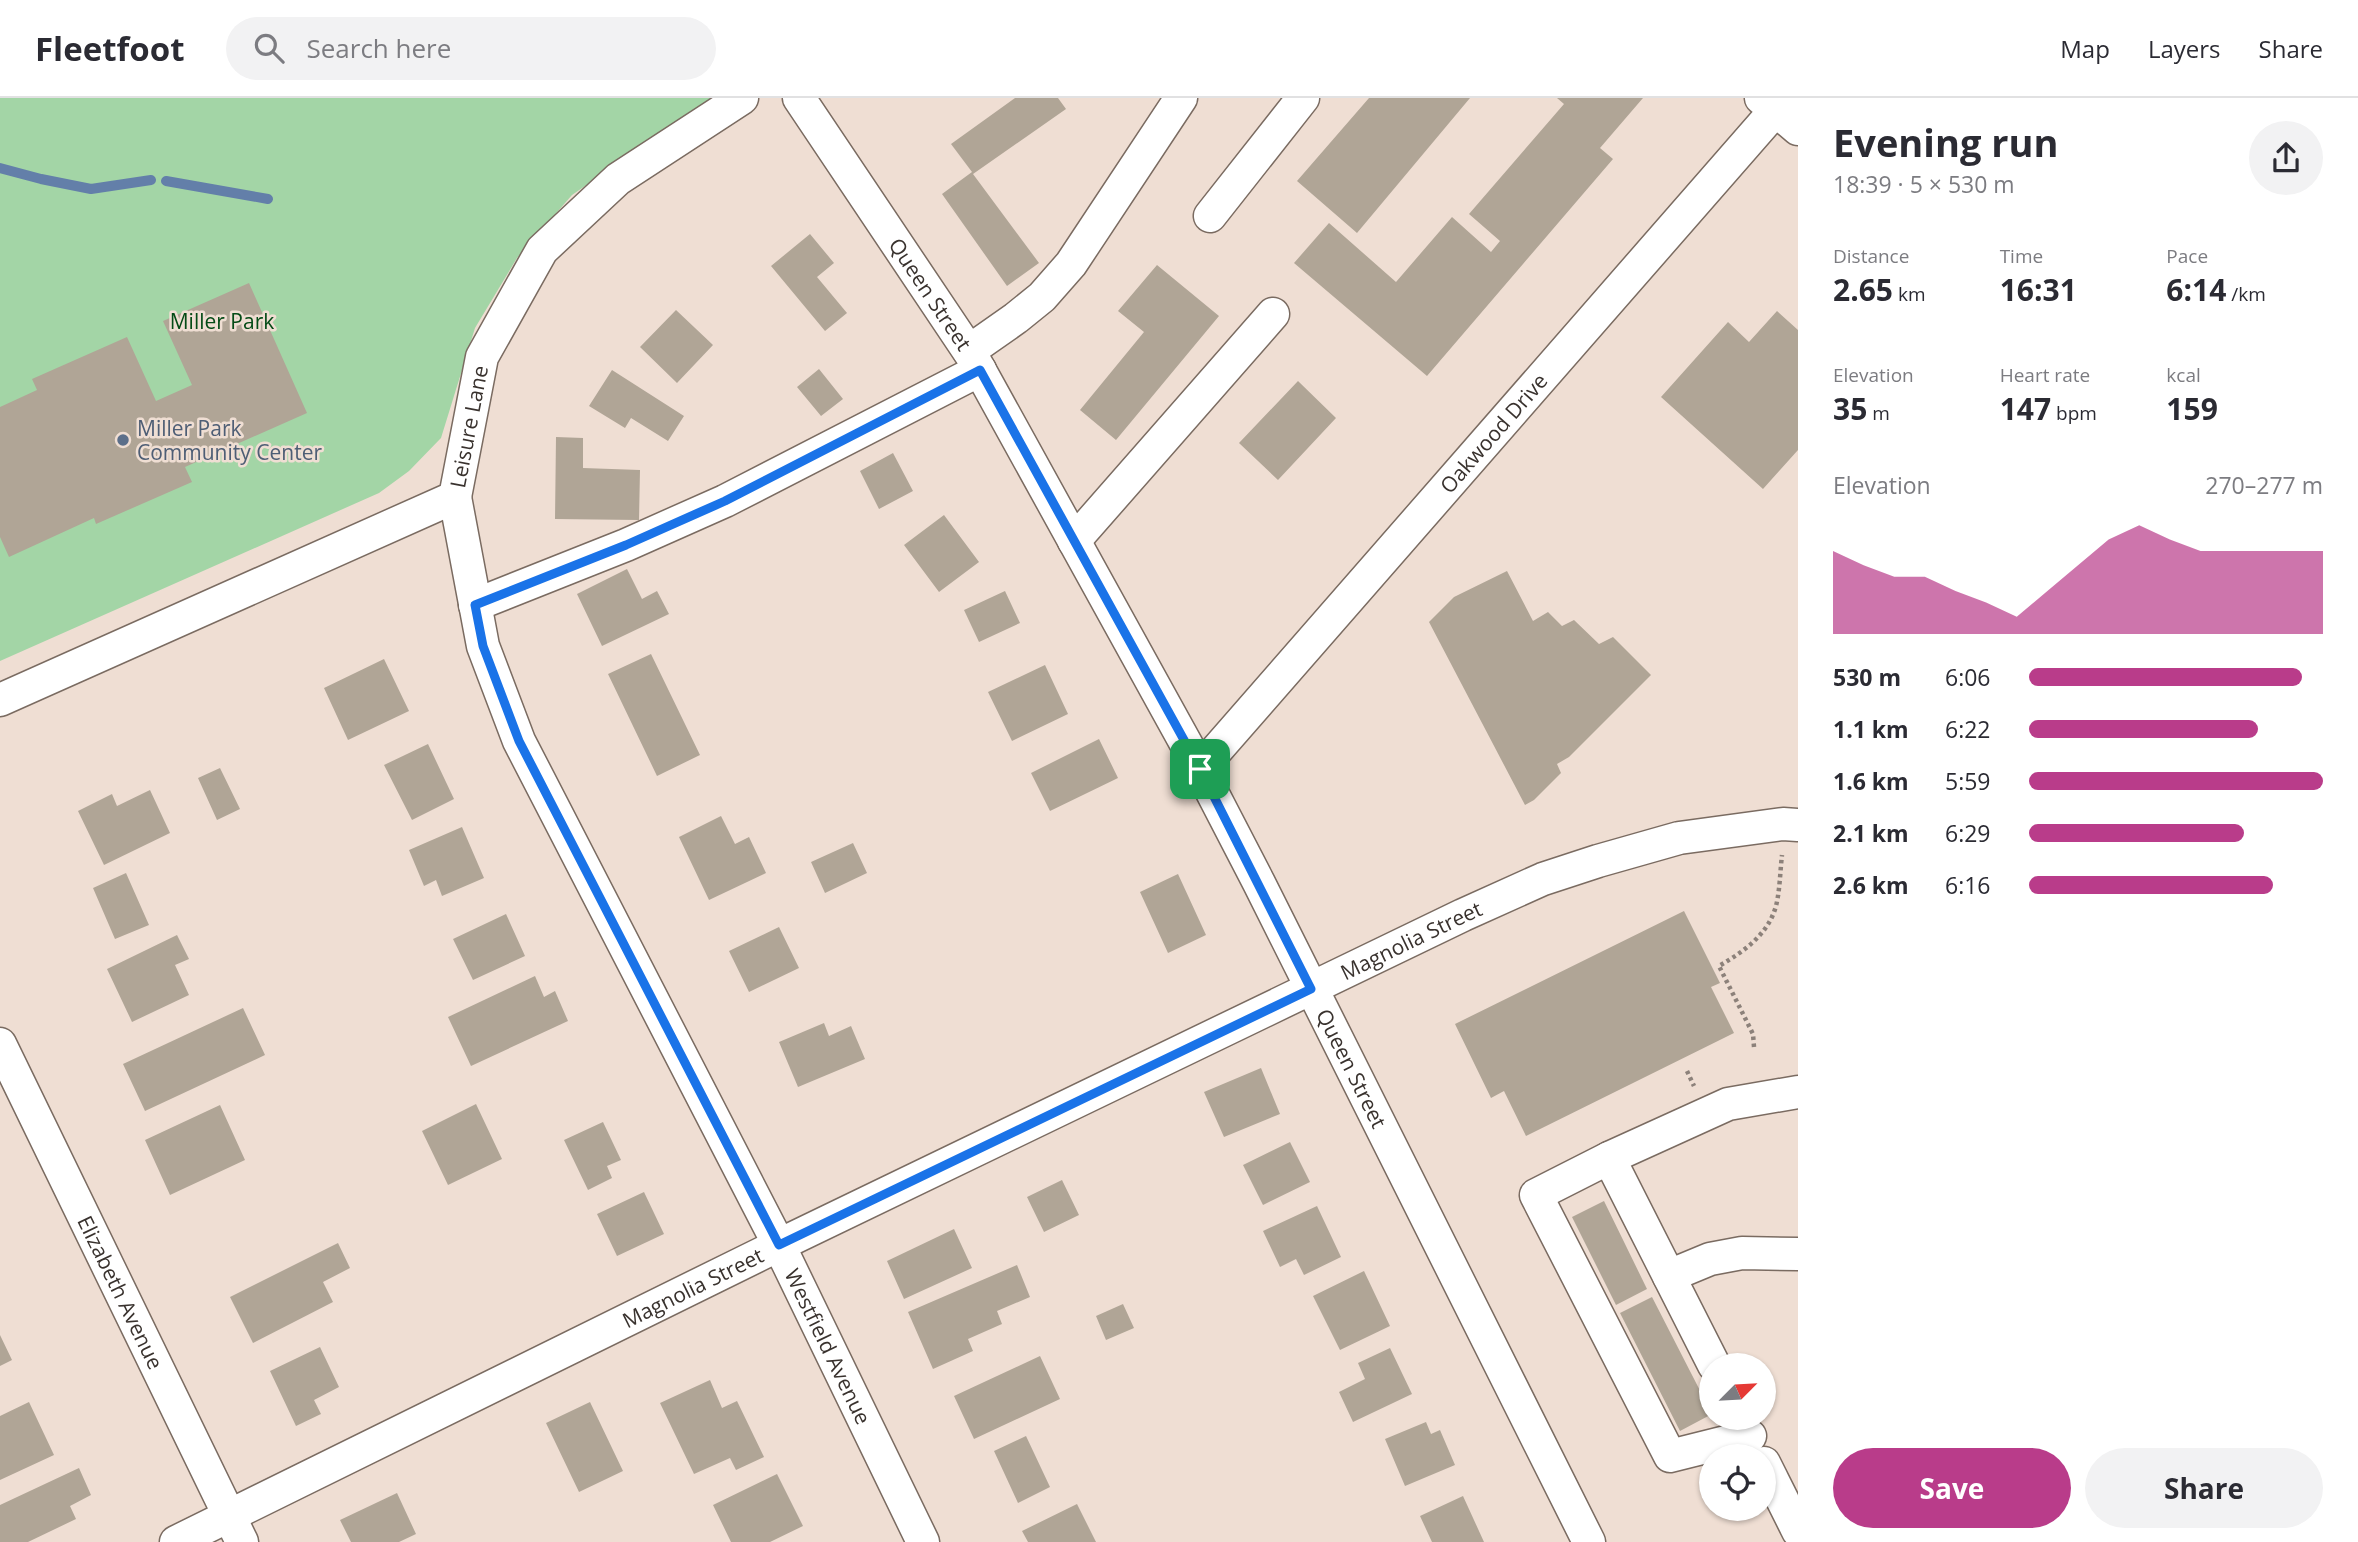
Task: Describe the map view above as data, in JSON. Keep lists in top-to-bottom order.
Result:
{
  "streets": {
    "street": [
      "Queen Street",
      "Leisure Lane",
      "Oakwood Drive",
      "Magnolia Street",
      "Elizabeth Avenue",
      "Westfield Avenue"
    ]
  },
  "crossings": [
    ["Queen Street", "Oakwood Drive"],
    ["Queen Street", "Magnolia Street"],
    ["Leisure Lane", "Westfield Avenue"],
    ["Magnolia Street", "Elizabeth Avenue"],
    ["Magnolia Street", "Westfield Avenue"]
  ],
  "parks": ["Miller Park"],
  "places": ["Miller Park Community Center"],
  "north": "top right",
  "page": {
    "header": "Fleetfoot",
    "search": "Search here",
    "nav": ["Map", "Layers", "Share"],
    "heading": ["Evening run", "18:39 · 5 × 530 m"],
    "stats": [
      ["Distance", "2.65 km"],
      ["Time", "16:31"],
      ["Pace", "6:14 /km"],
      ["Elevation", "35 m"],
      ["Heart rate", "147 bpm"],
      ["kcal", "159"]
    ],
    "chart": ["Elevation", "270–277 m"],
    "list": [
      {
        "name": "530 m",
        "note": "6:06"
      },
      {
        "name": "1.1 km",
        "note": "6:22"
      },
      {
        "name": "1.6 km",
        "note": "5:59"
      },
      {
        "name": "2.1 km",
        "note": "6:29"
      },
      {
        "name": "2.6 km",
        "note": "6:16"
      }
    ],
    "buttons": ["Save", "Share"]
  }
}
